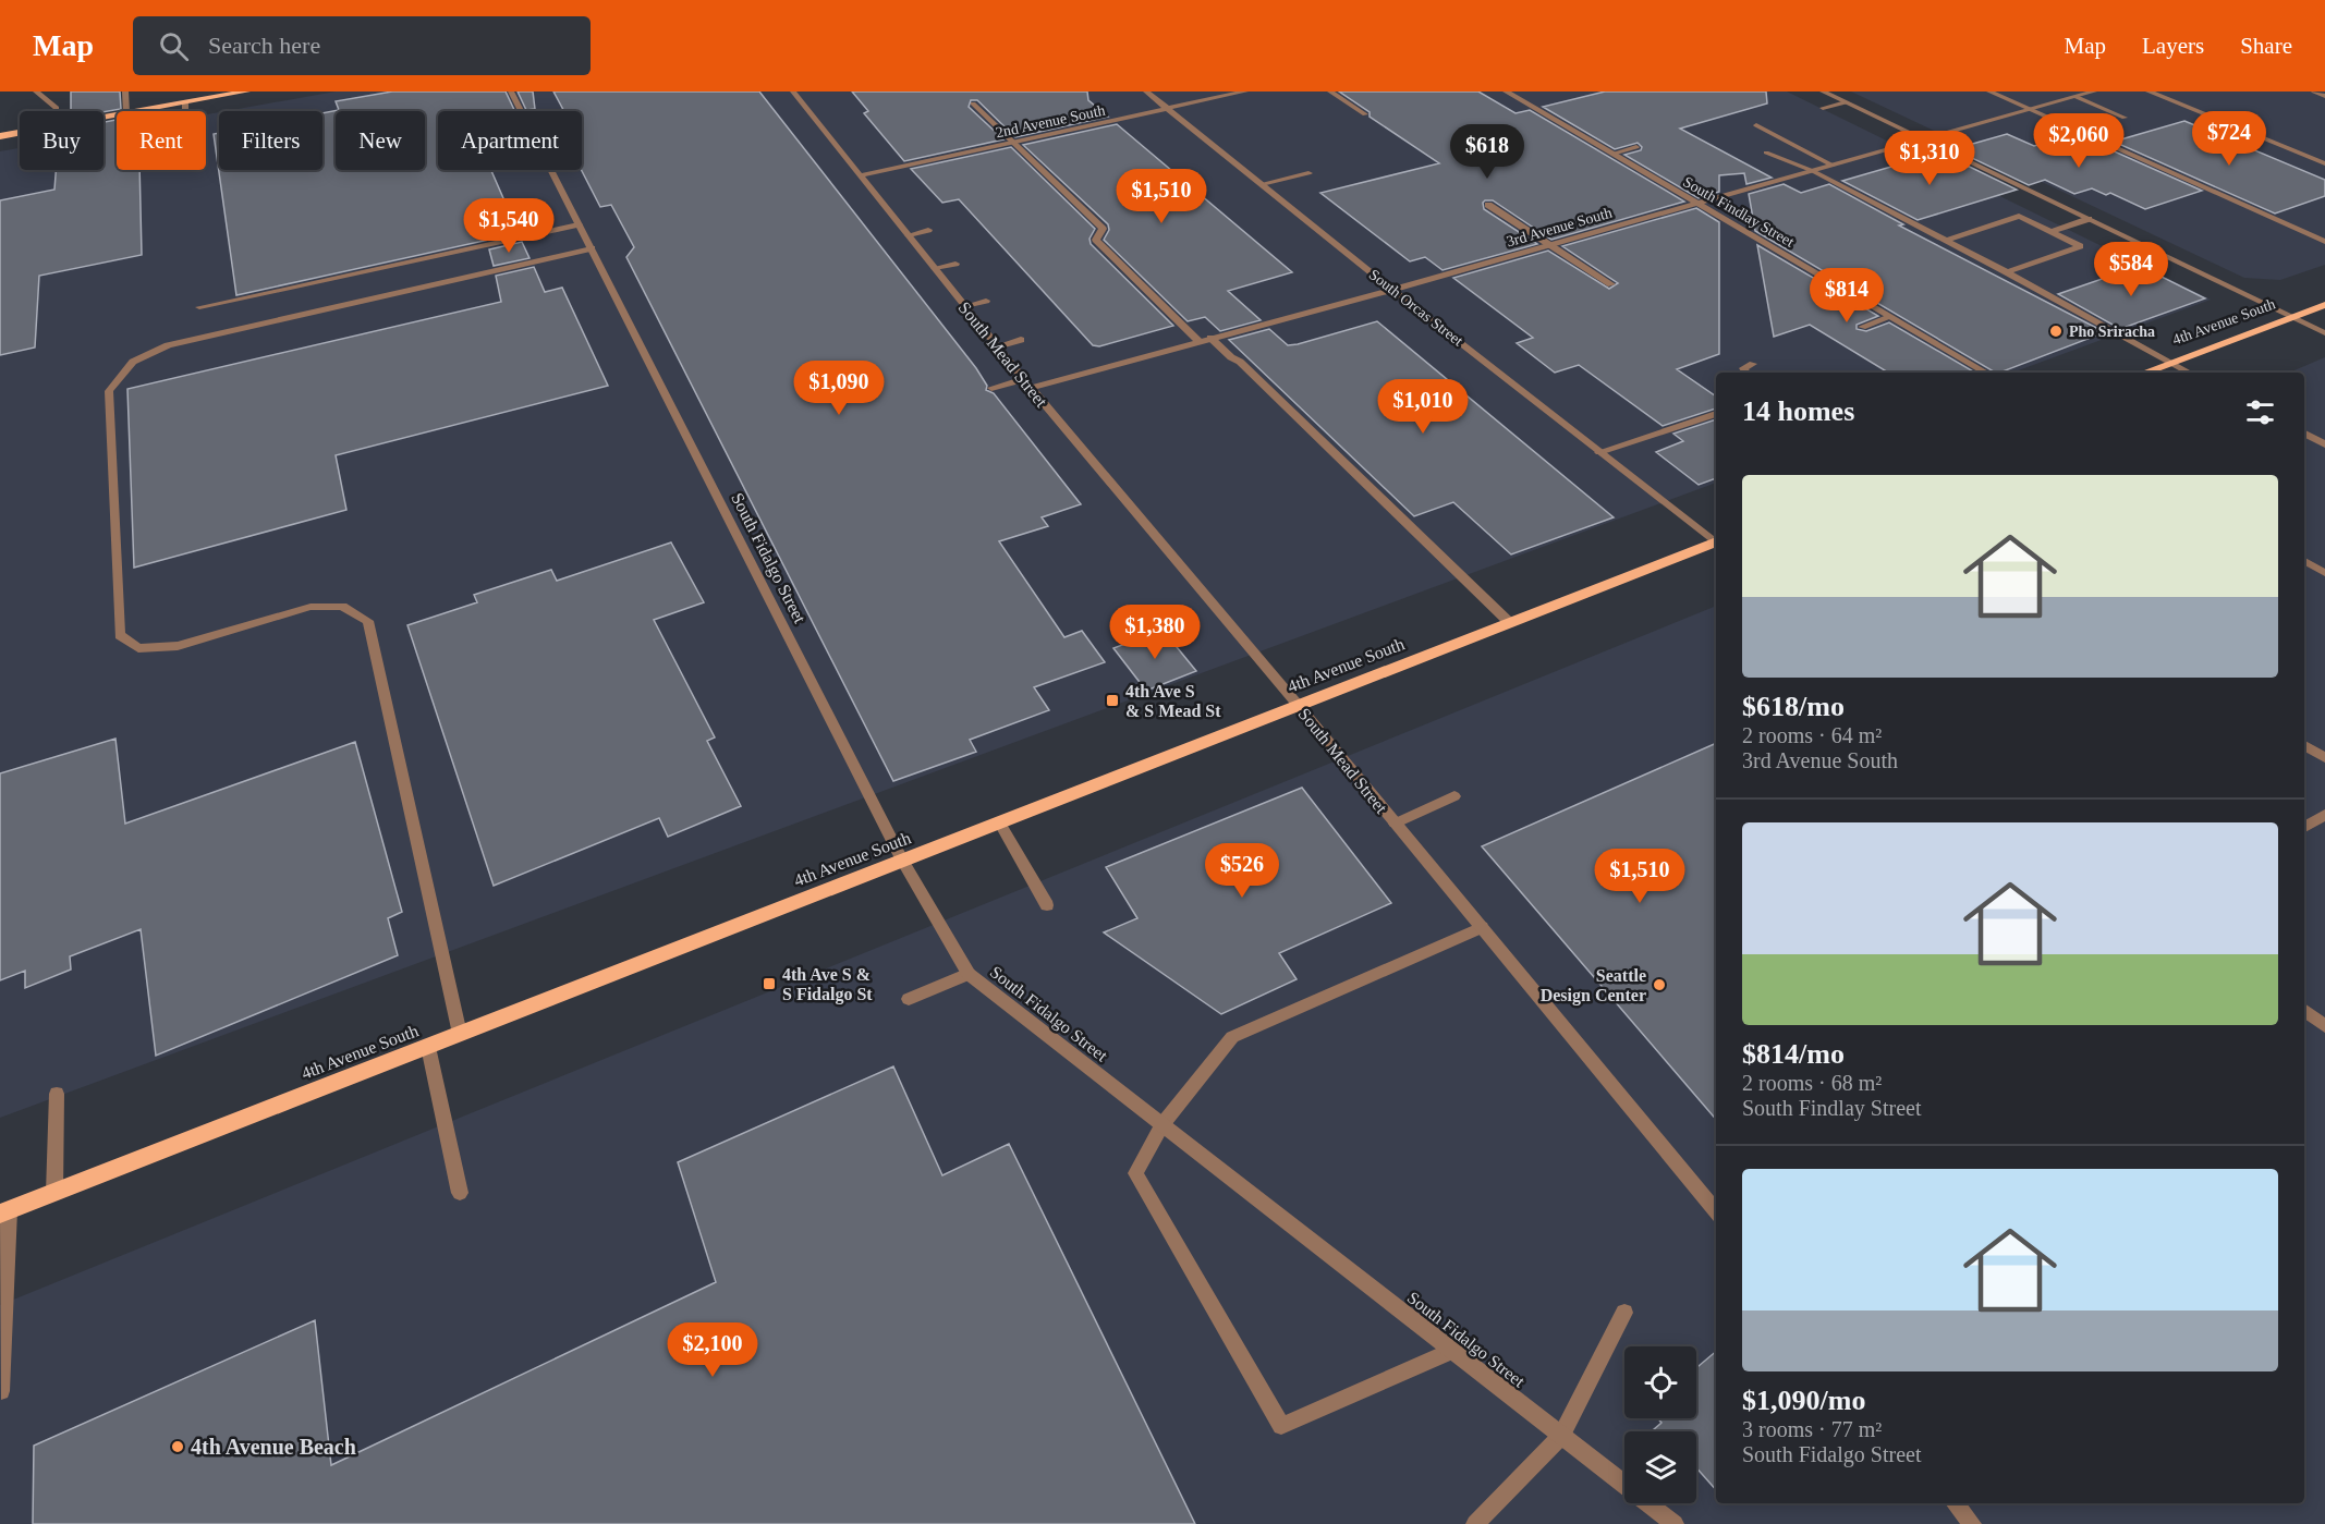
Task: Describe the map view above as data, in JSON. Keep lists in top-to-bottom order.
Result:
{
  "streets": {
    "main road": ["4th Avenue South"],
    "street": [
      "2nd Avenue South",
      "South Findlay Street",
      "3rd Avenue South",
      "South Orcas Street",
      "South Mead Street",
      "South Fidalgo Street"
    ]
  },
  "crossings": [
    ["2nd Avenue South", "South Orcas Street"],
    ["2nd Avenue South", "South Mead Street"],
    ["South Findlay Street", "3rd Avenue South"],
    ["3rd Avenue South", "South Orcas Street"],
    ["3rd Avenue South", "South Mead Street"],
    ["4th Avenue South", "South Mead Street"],
    ["4th Avenue South", "South Fidalgo Street"]
  ],
  "places": {
    "other": ["Pho Sriracha", "Seattle Design Center", "4th Avenue Beach"],
    "transit": ["4th Ave S & S Mead St", "4th Ave S & S Fidalgo St"]
  },
  "page": {
    "header": "Map",
    "search": "Search here",
    "nav": ["Map", "Layers", "Share"],
    "price": [
      "$724",
      "$2,060",
      "$618",
      "$1,310",
      "$1,510",
      "$1,540",
      "$584",
      "$814",
      "$1,090",
      "$1,010",
      "$1,380",
      "$526",
      "$1,510",
      "$2,100"
    ],
    "chip": [
      "Buy",
      "Rent",
      "Filters",
      "New",
      "Apartment"
    ],
    "heading": "14 homes",
    "list": [
      {
        "name": "$618/mo",
        "note": "2 rooms · 64 m² · 3rd Avenue South"
      },
      {
        "name": "$814/mo",
        "note": "2 rooms · 68 m² · South Findlay Street"
      },
      {
        "name": "$1,090/mo",
        "note": "3 rooms · 77 m² · South Fidalgo Street"
      }
    ]
  }
}
